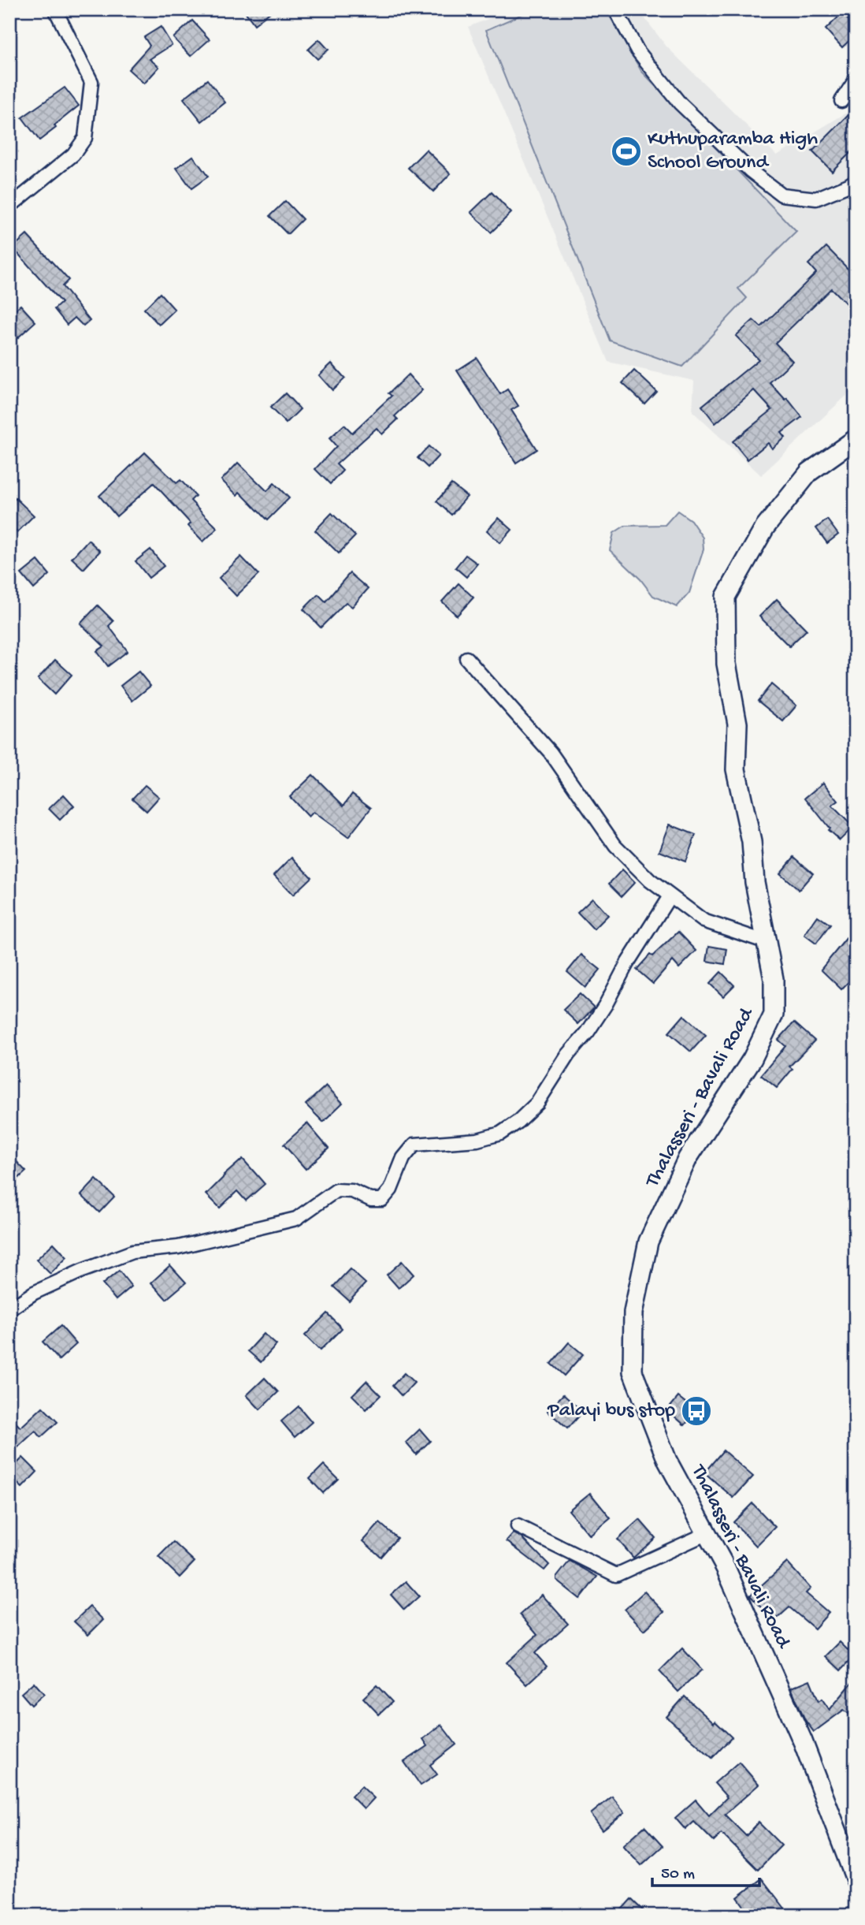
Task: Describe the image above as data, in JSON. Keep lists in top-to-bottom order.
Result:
{
  "streets": {
    "main road": ["Thalasseri - Bavali Road"]
  },
  "places": {
    "sports": ["Kuthuparamba High School Ground"],
    "bus stop": ["Palayi bus stop"]
  },
  "scale_bar": "50 m"
}
